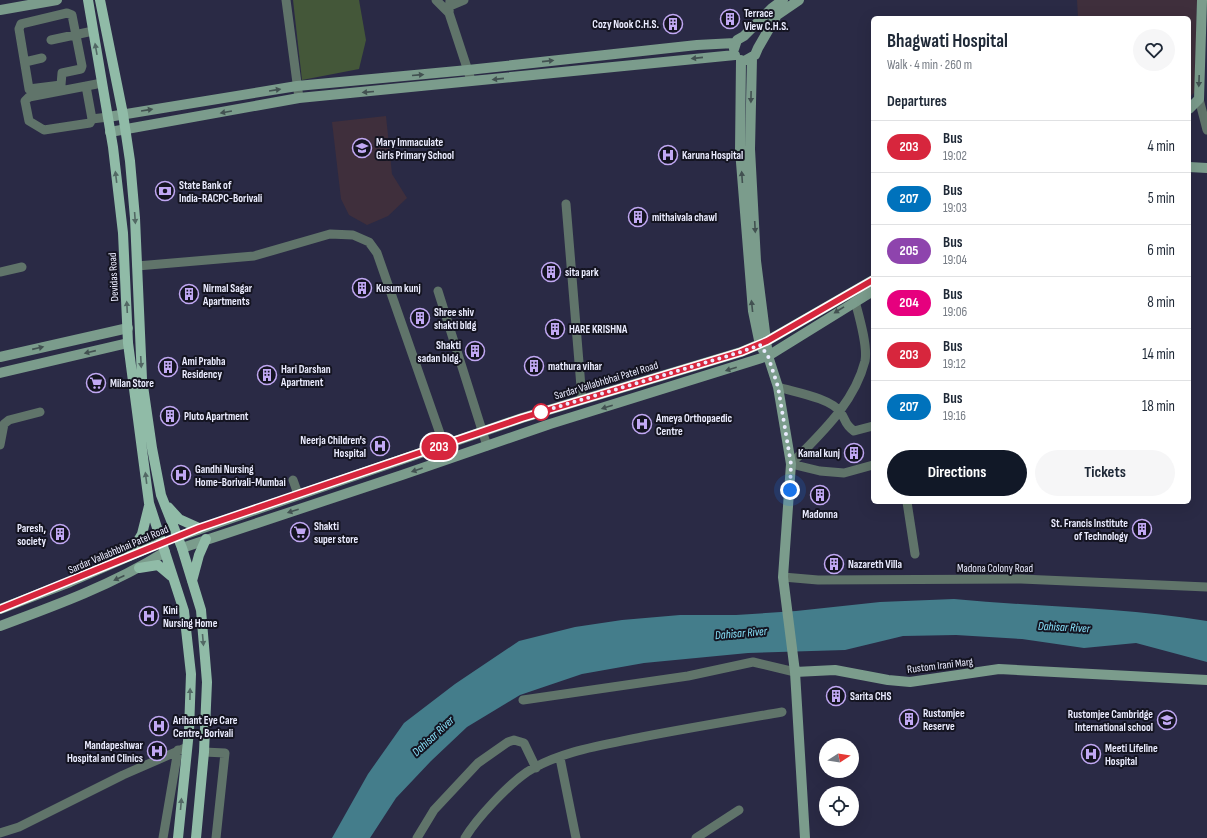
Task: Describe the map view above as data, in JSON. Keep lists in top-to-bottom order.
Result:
{
  "streets": {
    "main road": ["Devidas Road", "Sardar Vallabhbhai Patel Road"],
    "street": ["Madona Colony Road", "Rustom Irani Marg"]
  },
  "crossings": [
    ["Devidas Road", "Sardar Vallabhbhai Patel Road"]
  ],
  "water": ["Dahisar River"],
  "places": {
    "building": [
      "Terrace View C.H.S.",
      "Cozy Nook C.H.S.",
      "mithaivala chawl",
      "sita park",
      "Kusum kunj",
      "Nirmal Sagar Apartments",
      "Shree shiv shakti bldg",
      "HARE KRISHNA",
      "Shakti sadan bldg.",
      "mathura vihar",
      "Ami Prabha Residency",
      "Hari Darshan Apartment",
      "Pluto Apartment",
      "Kamal kunj",
      "Madonna",
      "St. Francis Institute of Technology",
      "Paresh, society",
      "Nazareth Villa",
      "Sarita CHS",
      "Rustomjee Reserve"
    ],
    "school or university": ["Mary Immaculate Girls Primary School", "Rustomjee Cambridge International school"],
    "hospital": [
      "Karuna Hospital",
      "Ameya Orthopaedic Centre",
      "Neerja Children's Hospital",
      "Gandhi Nursing Home-Borivali-Mumbai",
      "Kini Nursing Home",
      "Arihant Eye Care Centre, Borivali",
      "Mandapeshwar Hospital and Clinics",
      "Meeti Lifeline Hospital"
    ],
    "bank": ["State Bank of India-RACPC-Borivali"],
    "supermarket": ["Milan Store", "Shakti super store"]
  },
  "lines": ["bus line 203"],
  "north": "right",
  "page": {
    "on_map": "203",
    "heading": [
      ["Bhagwati Hospital", "Walk · 4 min · 260 m"],
      "Departures"
    ],
    "list": [
      {
        "mark": "203",
        "name": "Bus",
        "note": "19:02",
        "value": "4 min"
      },
      {
        "mark": "207",
        "name": "Bus",
        "note": "19:03",
        "value": "5 min"
      },
      {
        "mark": "205",
        "name": "Bus",
        "note": "19:04",
        "value": "6 min"
      },
      {
        "mark": "204",
        "name": "Bus",
        "note": "19:06",
        "value": "8 min"
      },
      {
        "mark": "203",
        "name": "Bus",
        "note": "19:12",
        "value": "14 min"
      },
      {
        "mark": "207",
        "name": "Bus",
        "note": "19:16",
        "value": "18 min"
      }
    ],
    "buttons": ["Directions", "Tickets"]
  }
}
